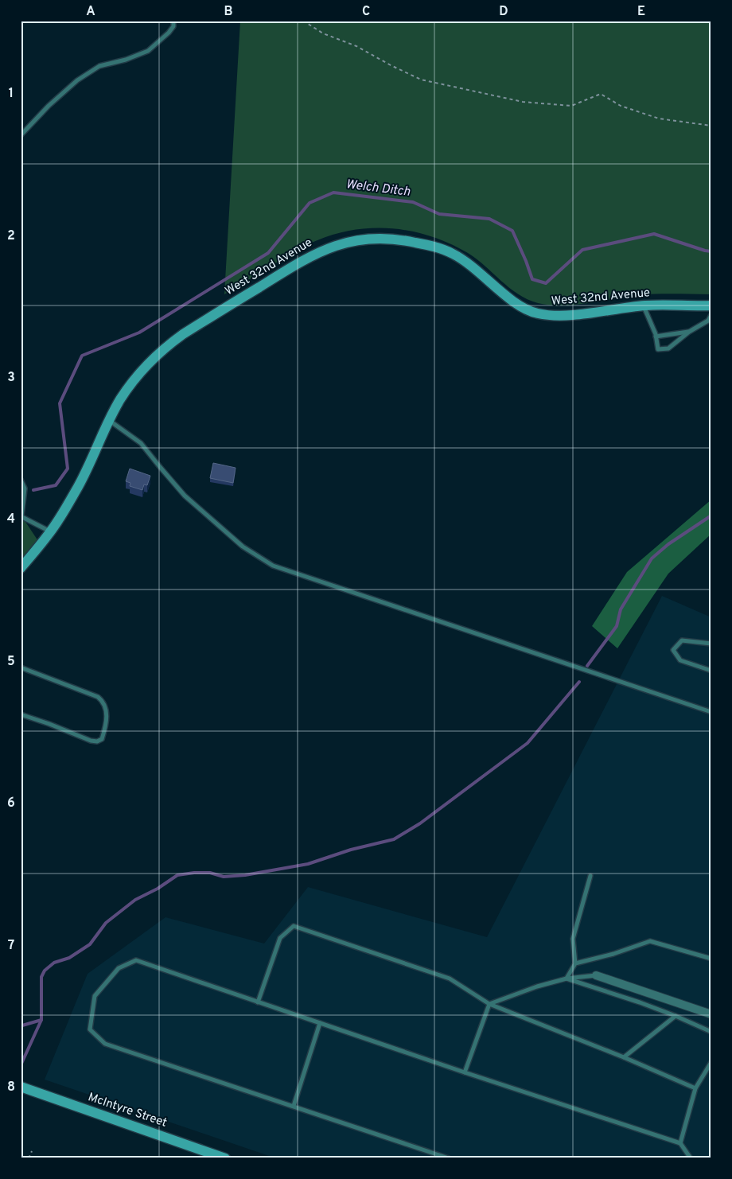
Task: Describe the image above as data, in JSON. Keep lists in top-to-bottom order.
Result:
{
  "streets": {
    "street": ["West 32nd Avenue", "McIntyre Street"]
  },
  "water": ["Welch Ditch"],
  "grid": {
    "columns": [
      "A",
      "B",
      "C",
      "D",
      "E"
    ],
    "rows": [
      "1",
      "2",
      "3",
      "4",
      "5",
      "6",
      "7",
      "8"
    ]
  }
}
